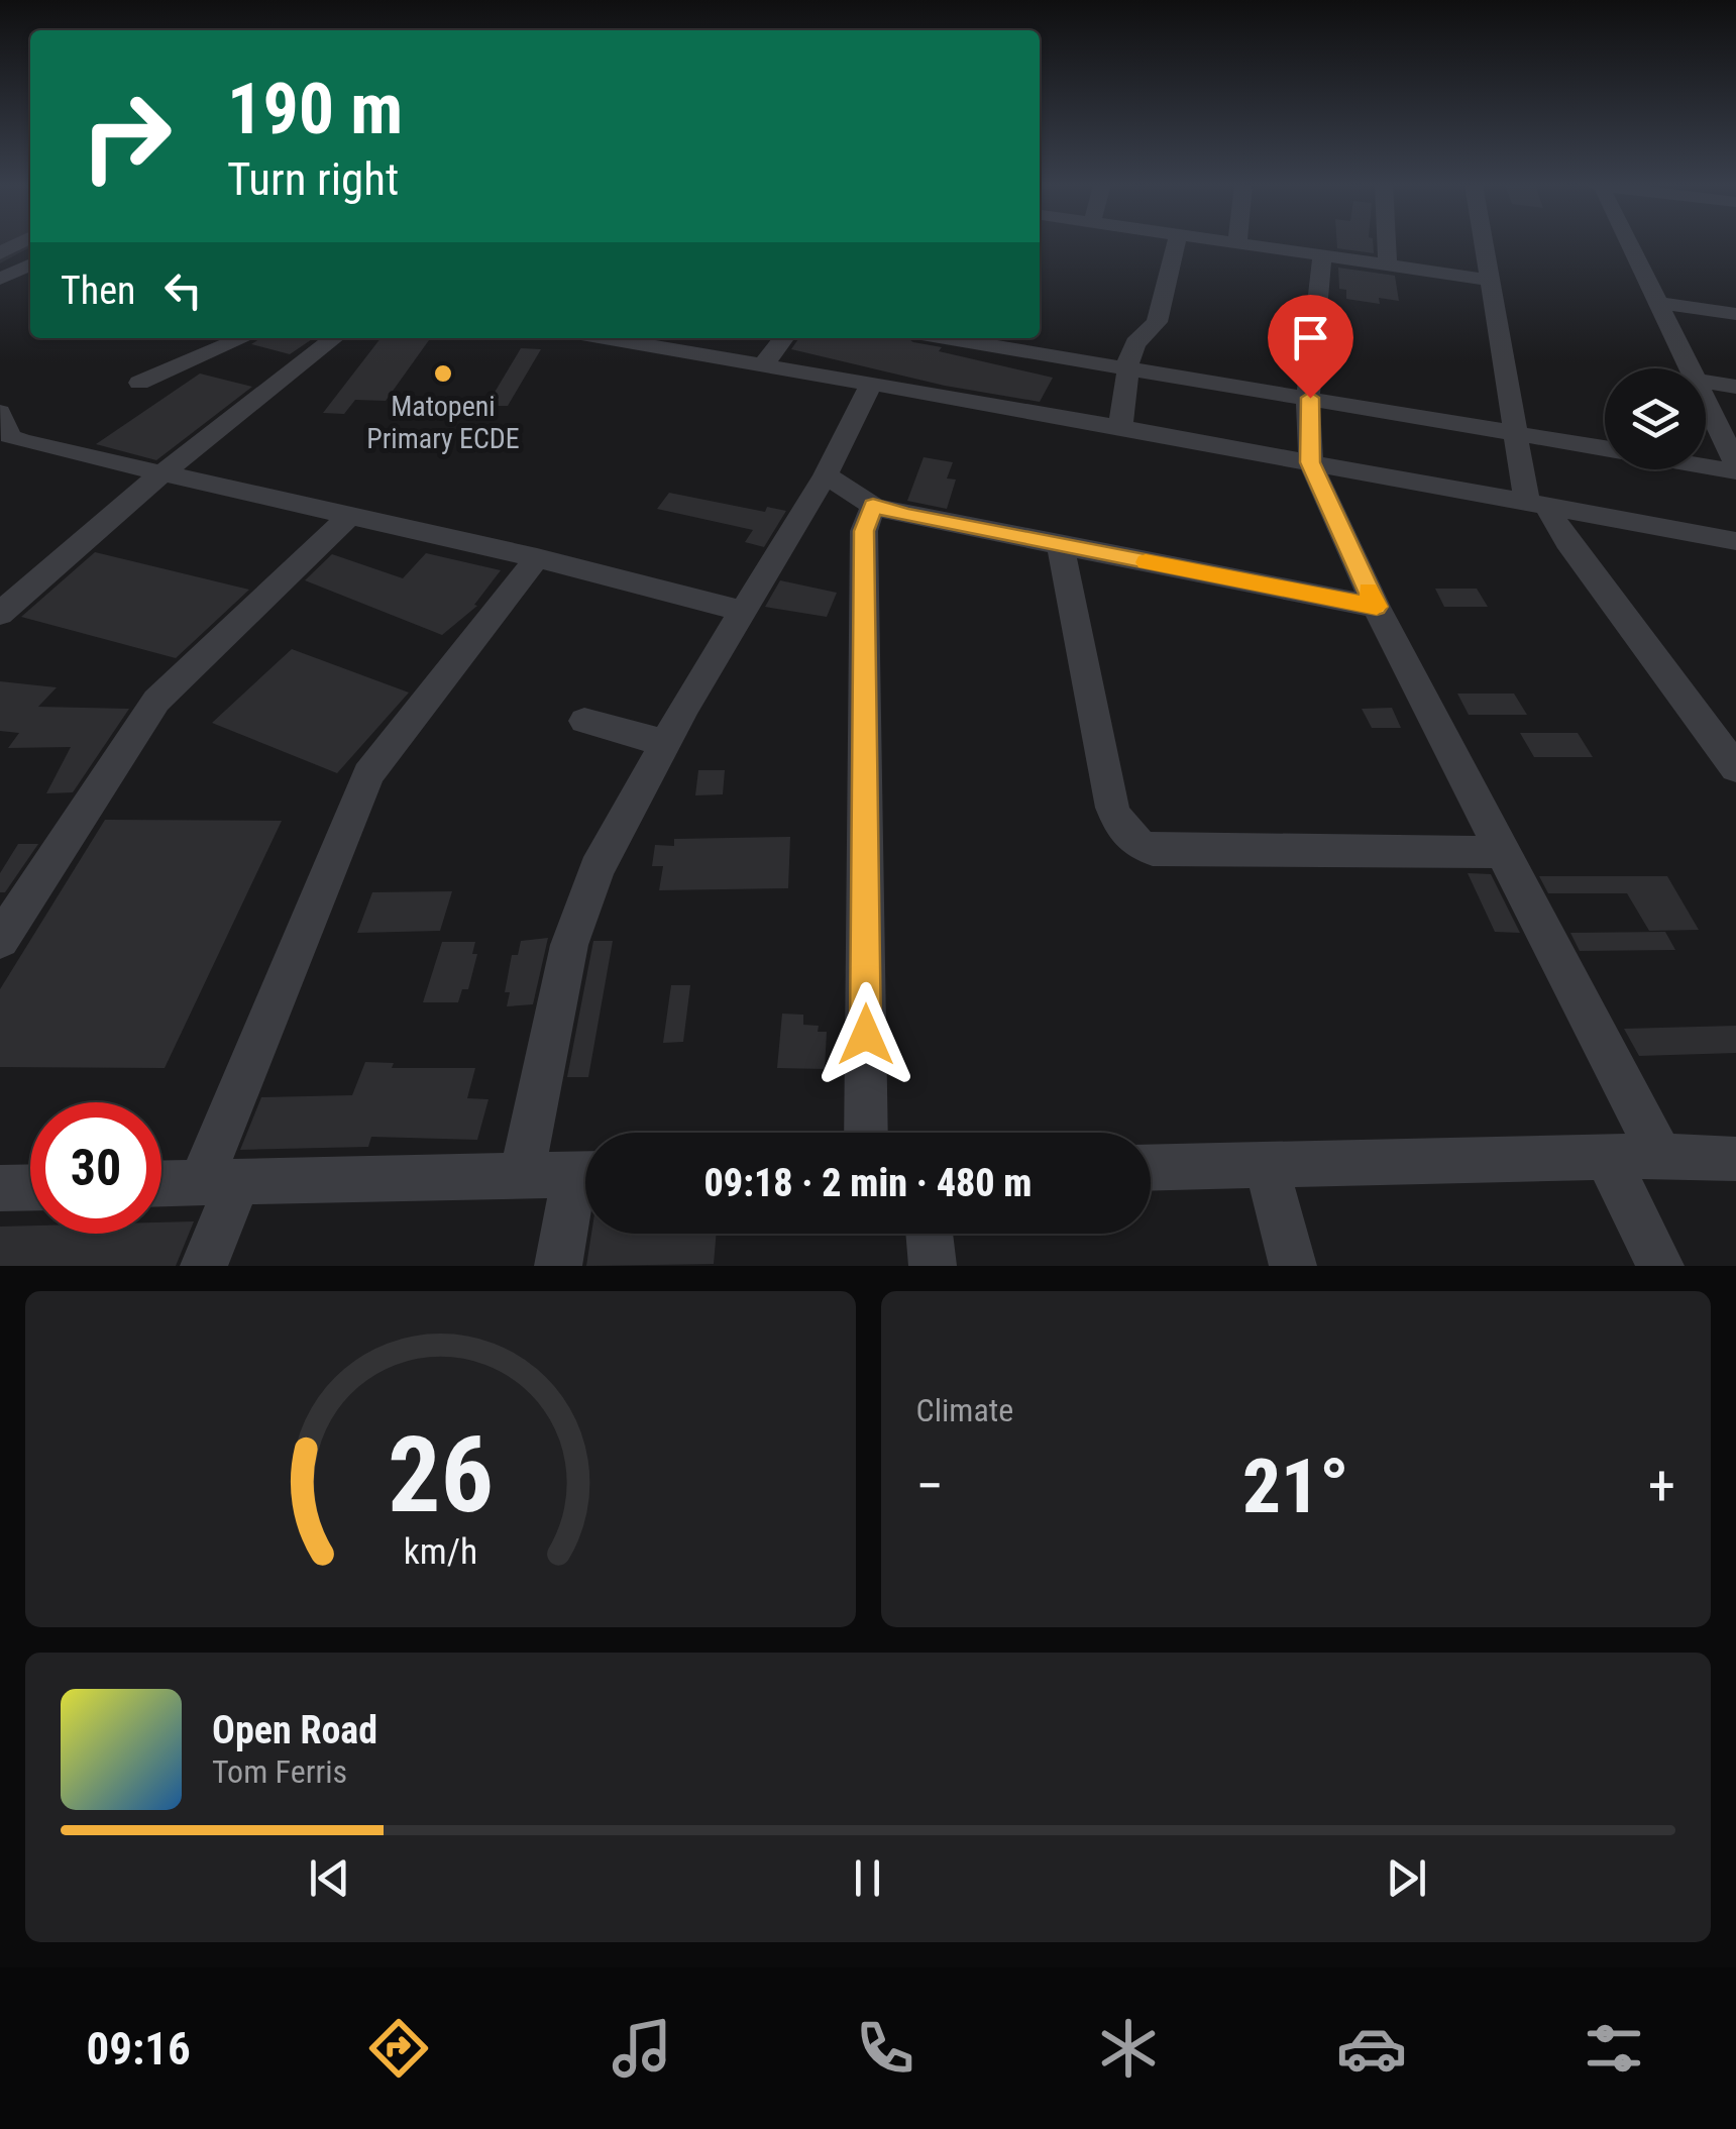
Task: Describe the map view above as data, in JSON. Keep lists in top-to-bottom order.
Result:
{
  "places": ["Matopeni Primary ECDE"],
  "page": {
    "turn": ["190 m", "Turn right"],
    "then": "Then",
    "limit": "30",
    "trip": "09:18 · 2 min · 480 m",
    "tile": "Climate",
    "heat": ["−", "21°", "+"],
    "song": ["Open Road", "Tom Ferris"],
    "tabs": "09:16",
    "gauge": ["26", "km/h"]
  }
}
